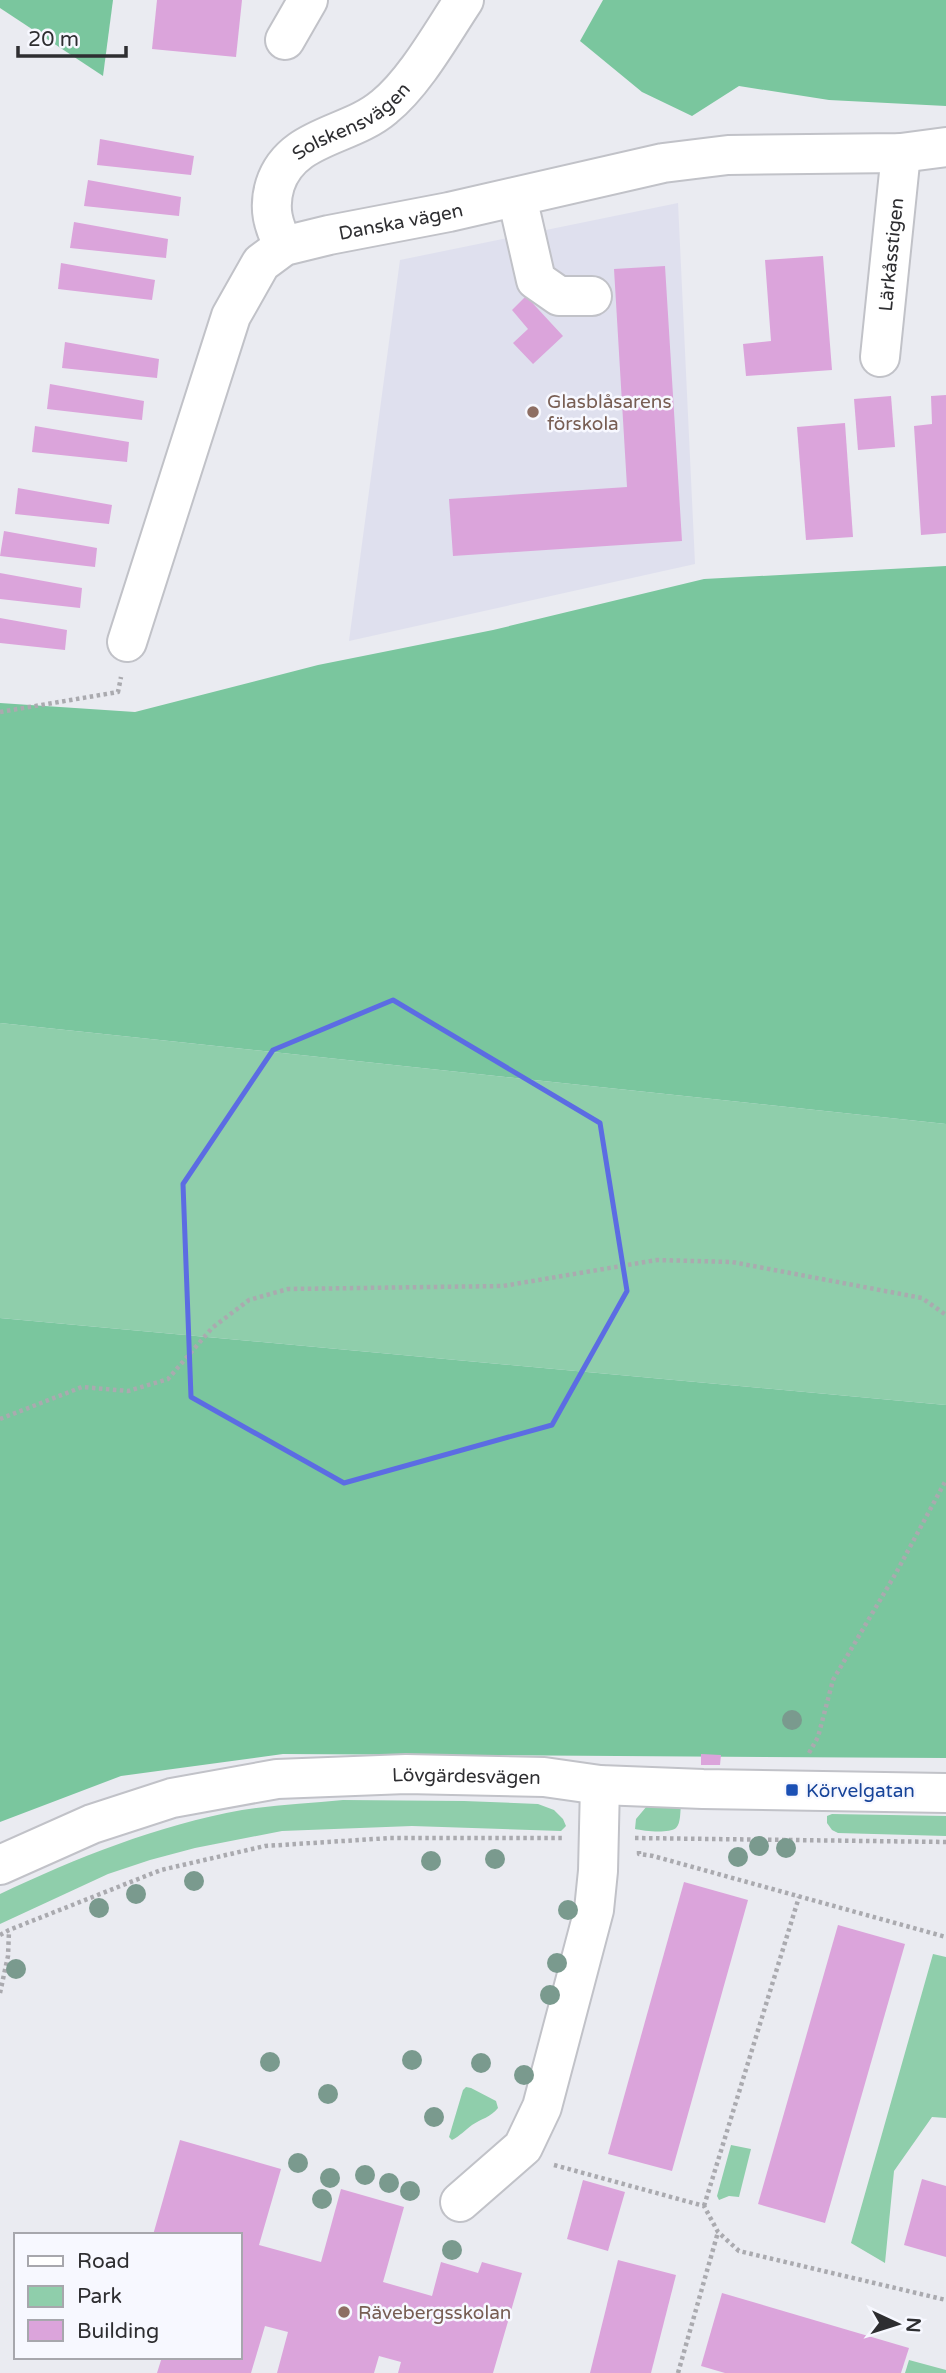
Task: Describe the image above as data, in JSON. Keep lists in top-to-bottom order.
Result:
{
  "streets": {
    "street": [
      "Solskensvägen",
      "Danska vägen",
      "Lärkåsstigen",
      "Lövgärdesvägen"
    ]
  },
  "crossings": [
    ["Solskensvägen", "Danska vägen"],
    ["Danska vägen", "Lärkåsstigen"]
  ],
  "places": {
    "other": ["Glasblåsarens förskola", "Rävebergsskolan"],
    "transit": ["Körvelgatan"]
  },
  "legend": ["Road", "Park", "Building"],
  "scale_bar": "20 m",
  "north": "right"
}
